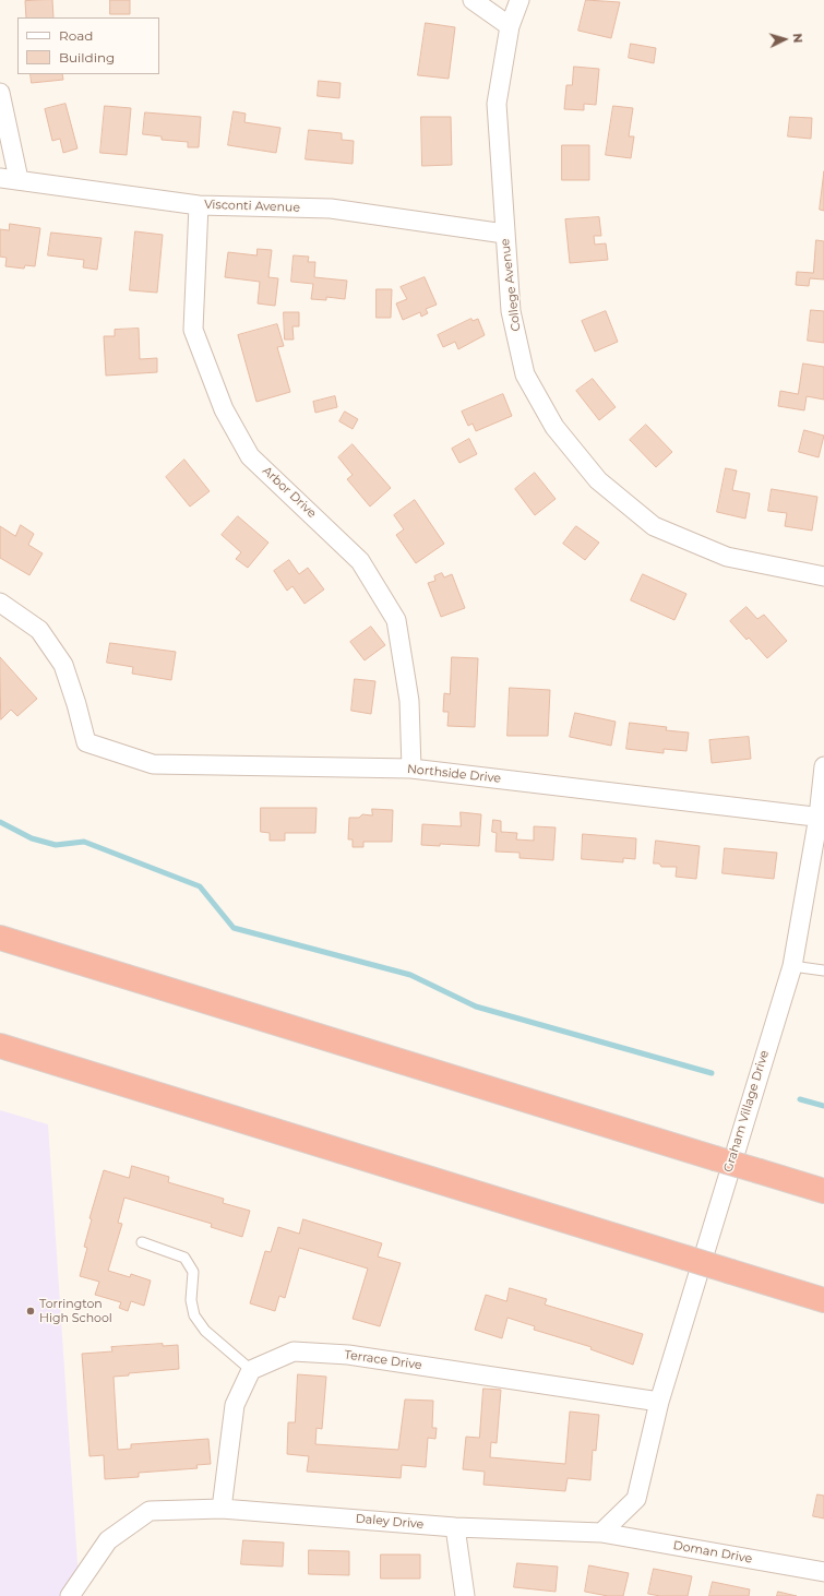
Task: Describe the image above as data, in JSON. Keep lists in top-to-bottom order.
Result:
{
  "streets": {
    "street": [
      "Visconti Avenue",
      "College Avenue",
      "Arbor Drive",
      "Northside Drive",
      "Graham Village Drive",
      "Terrace Drive",
      "Daley Drive",
      "Doman Drive"
    ]
  },
  "crossings": [
    ["Visconti Avenue", "College Avenue"],
    ["Visconti Avenue", "Arbor Drive"],
    ["Arbor Drive", "Northside Drive"],
    ["Northside Drive", "Graham Village Drive"],
    ["Graham Village Drive", "Terrace Drive"],
    ["Daley Drive", "Doman Drive"]
  ],
  "places": ["Torrington High School"],
  "legend": ["Road", "Building"],
  "north": "right"
}
